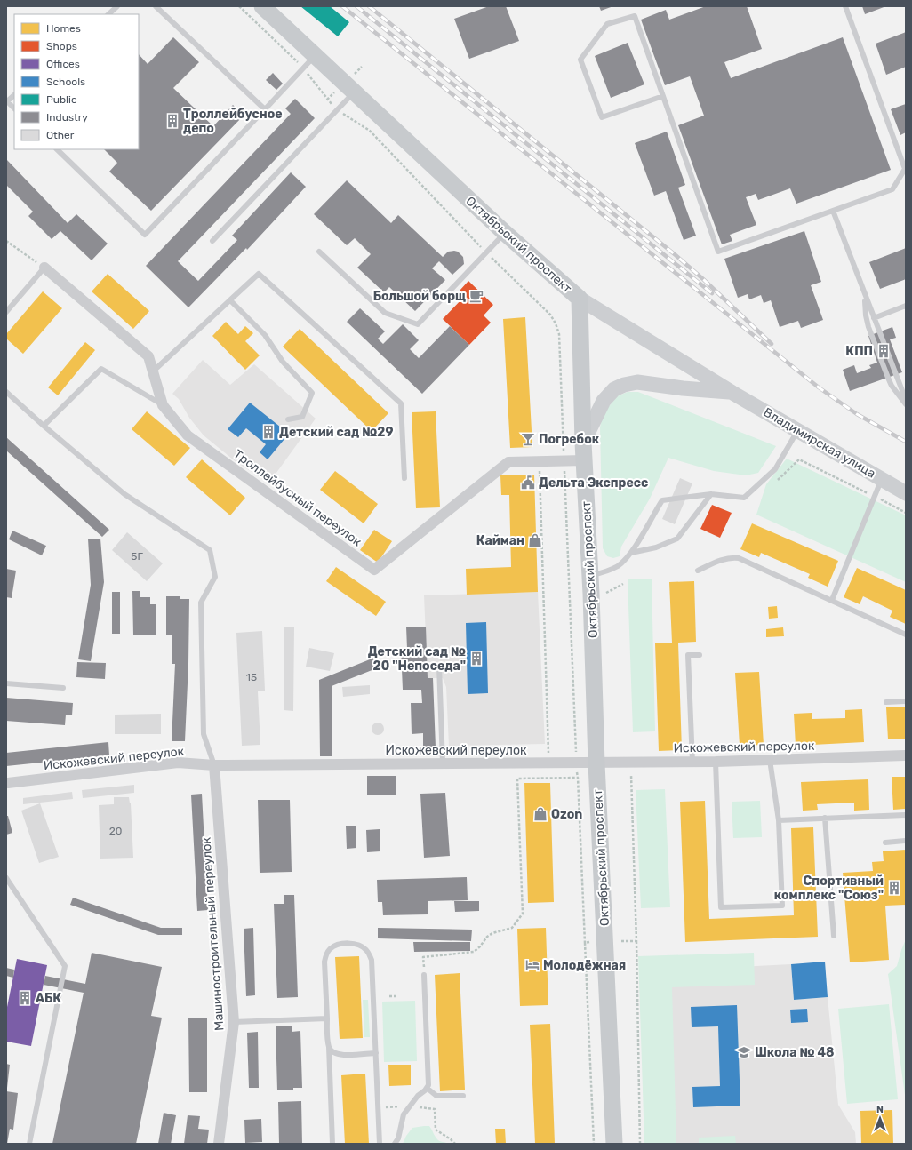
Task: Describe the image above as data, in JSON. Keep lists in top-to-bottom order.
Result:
{
  "streets": {
    "main road": ["Октябрьский проспект", "Владимирская улица"],
    "street": ["Троллейбусный переулок", "Искожевский переулок", "Машиностроительный переулок"]
  },
  "crossings": [
    ["Октябрьский проспект", "Владимирская улица"],
    ["Октябрьский проспект", "Троллейбусный переулок"],
    ["Октябрьский проспект", "Искожевский переулок"],
    ["Искожевский переулок", "Машиностроительный переулок"]
  ],
  "places": {
    "building": [
      "Троллейбусное депо",
      "КПП",
      "Детский сад №29",
      "Детский сад № 20 \"Непоседа\"",
      "Спортивный комплекс \"Союз\"",
      "АБК"
    ],
    "cafe": ["Большой борщ"],
    "bar": ["Погребок"],
    "public building": ["Дельта Экспресс"],
    "shop": ["Кайман", "Ozon"],
    "hotel": ["Молодёжная"],
    "school or university": ["Школа № 48"]
  },
  "house_numbers": ["5Г", "15", "20"],
  "legend": [
    "Homes",
    "Shops",
    "Offices",
    "Schools",
    "Public",
    "Industry",
    "Other"
  ],
  "north": "top"
}
